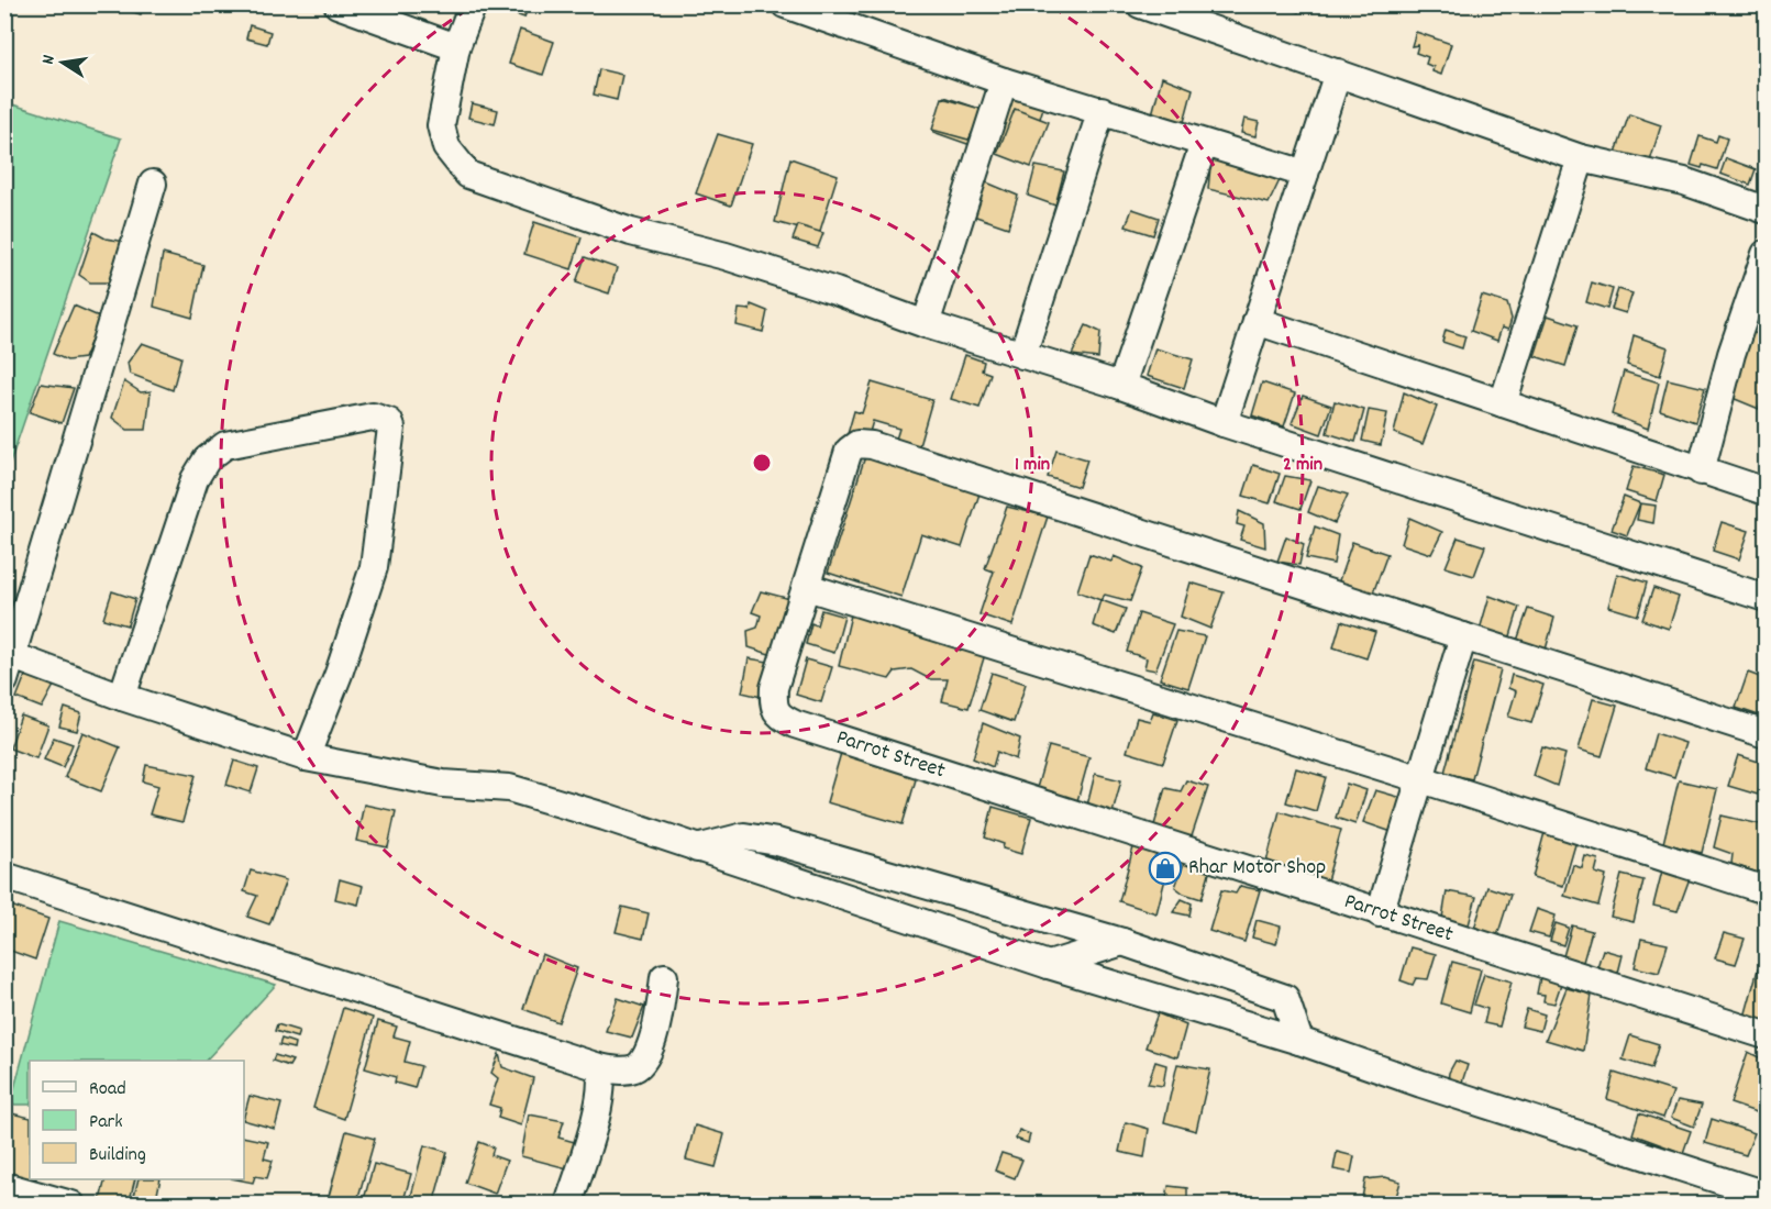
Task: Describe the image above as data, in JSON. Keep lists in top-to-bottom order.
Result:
{
  "streets": {
    "street": ["Parrot Street"]
  },
  "places": {
    "shop": ["Rhar Motor Shop"]
  },
  "legend": ["Road", "Park", "Building"],
  "north": "left",
  "rings": ["1 min", "2 min"]
}
